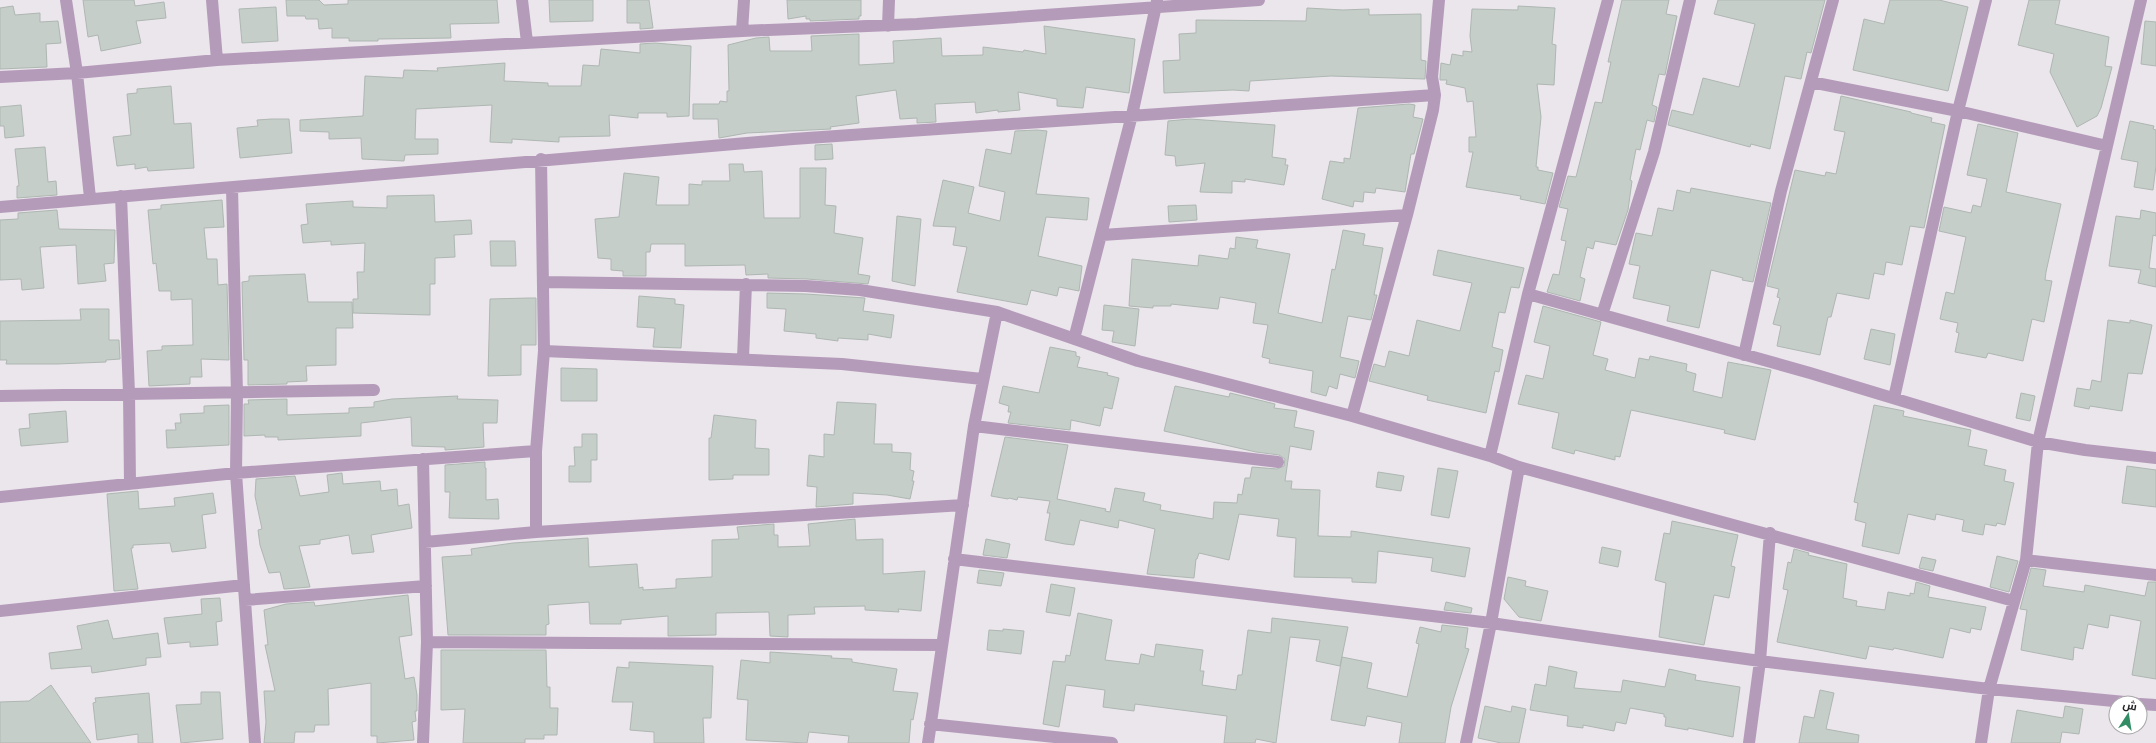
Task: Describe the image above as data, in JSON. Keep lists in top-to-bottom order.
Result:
{
  "north": "top"
}
